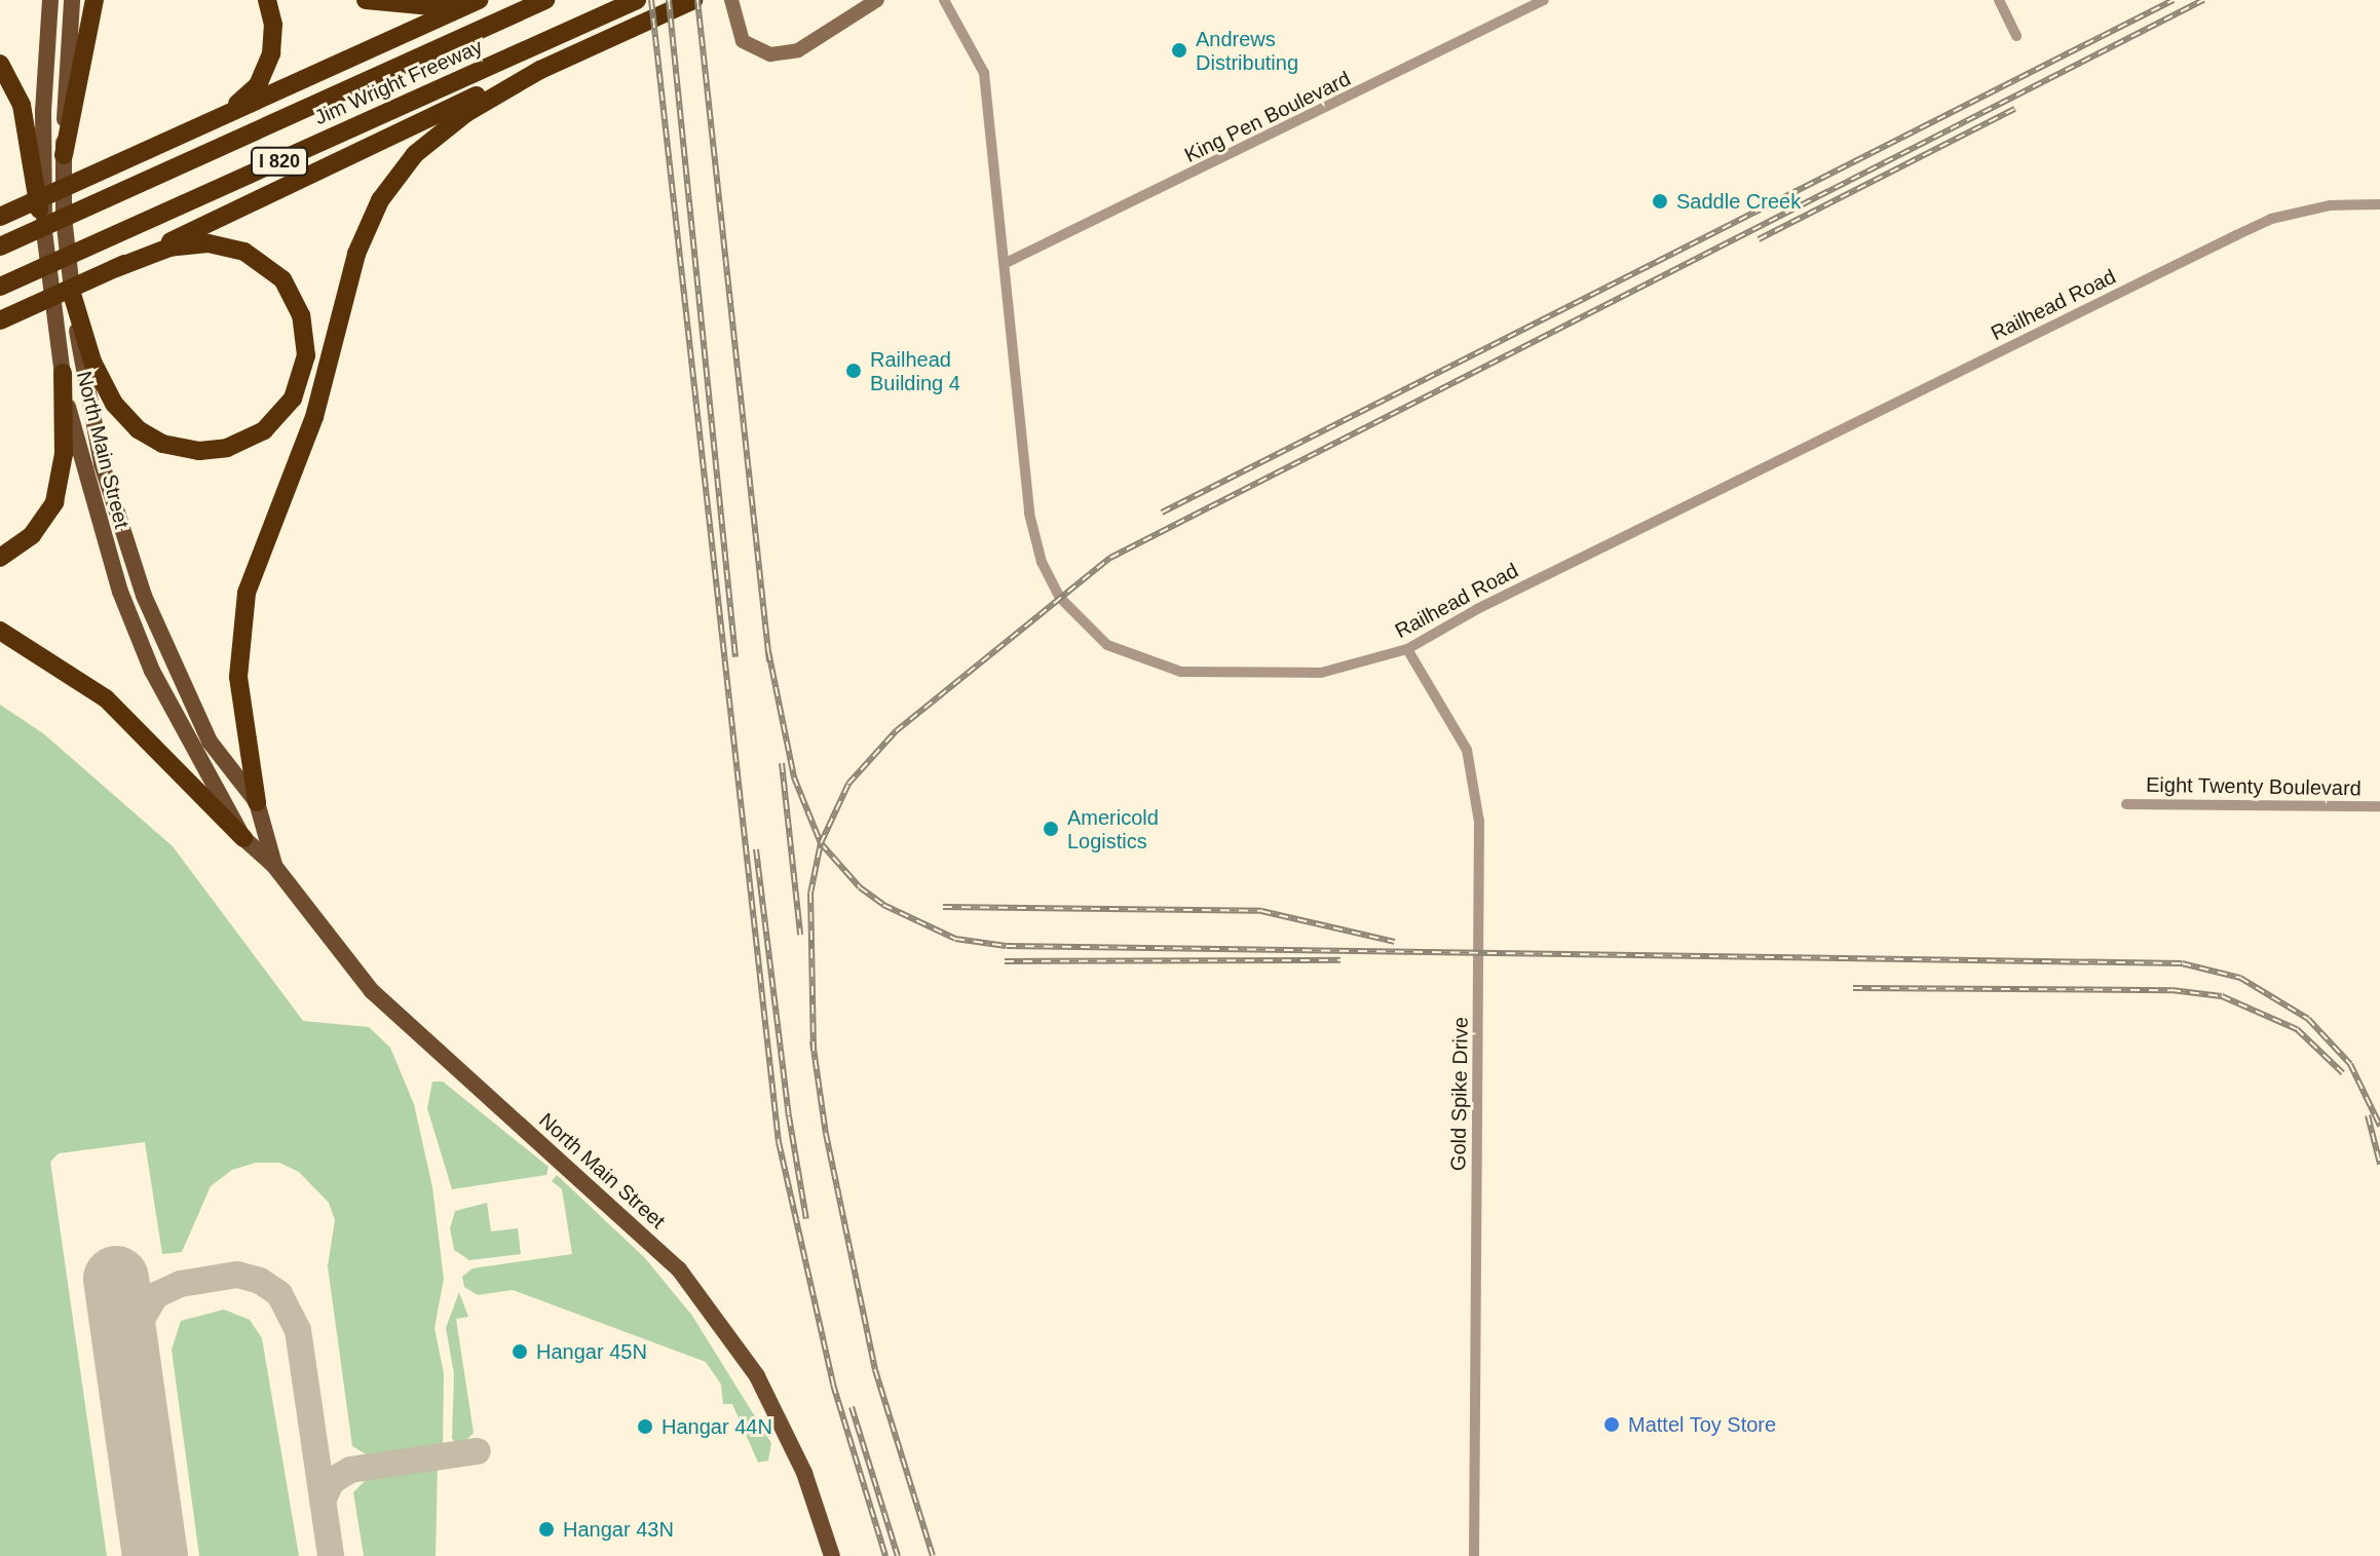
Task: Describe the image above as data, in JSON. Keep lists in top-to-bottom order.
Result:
{
  "streets": {
    "highway": ["Jim Wright Freeway", "I 820"],
    "main road": ["North Main Street"],
    "street": [
      "King Pen Boulevard",
      "Railhead Road",
      "Eight Twenty Boulevard",
      "Gold Spike Drive"
    ]
  },
  "crossings": [
    ["King Pen Boulevard", "Railhead Road"],
    ["Railhead Road", "Gold Spike Drive"]
  ],
  "places": [
    "Andrews Distributing",
    "Saddle Creek",
    "Railhead Building 4",
    "Americold Logistics",
    "Hangar 45N",
    "Mattel Toy Store",
    "Hangar 44N",
    "Hangar 43N"
  ]
}
